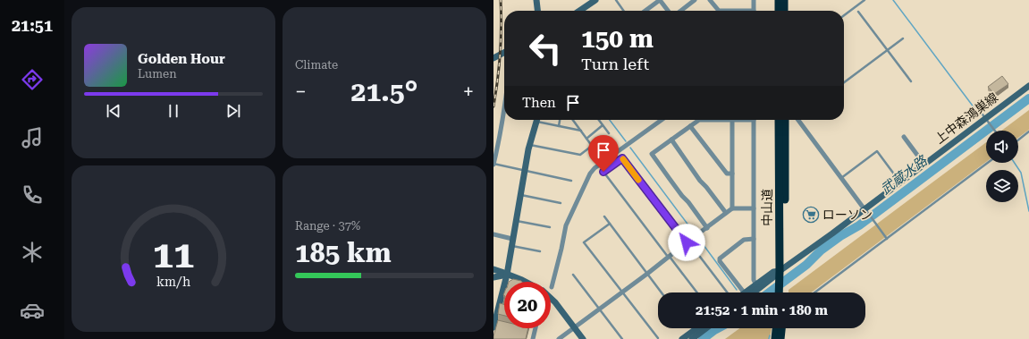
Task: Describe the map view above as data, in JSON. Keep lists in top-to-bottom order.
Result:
{
  "streets": {
    "highway": ["中山道"],
    "street": ["上中森鴻巣線"]
  },
  "crossings": [
    ["上中森鴻巣線", "中山道"]
  ],
  "water": ["武蔵水路"],
  "places": {
    "supermarket": ["ローソン"]
  },
  "page": {
    "tabs": "21:51",
    "tile": [
      "Climate",
      ["Range · 37%", "185 km"]
    ],
    "turn": ["150 m", "Turn left"],
    "song": ["Golden Hour", "Lumen"],
    "heat": ["−", "21.5°", "+"],
    "then": "Then",
    "limit": "20",
    "trip": "21:52 · 1 min · 180 m",
    "gauge": ["11", "km/h"]
  }
}
